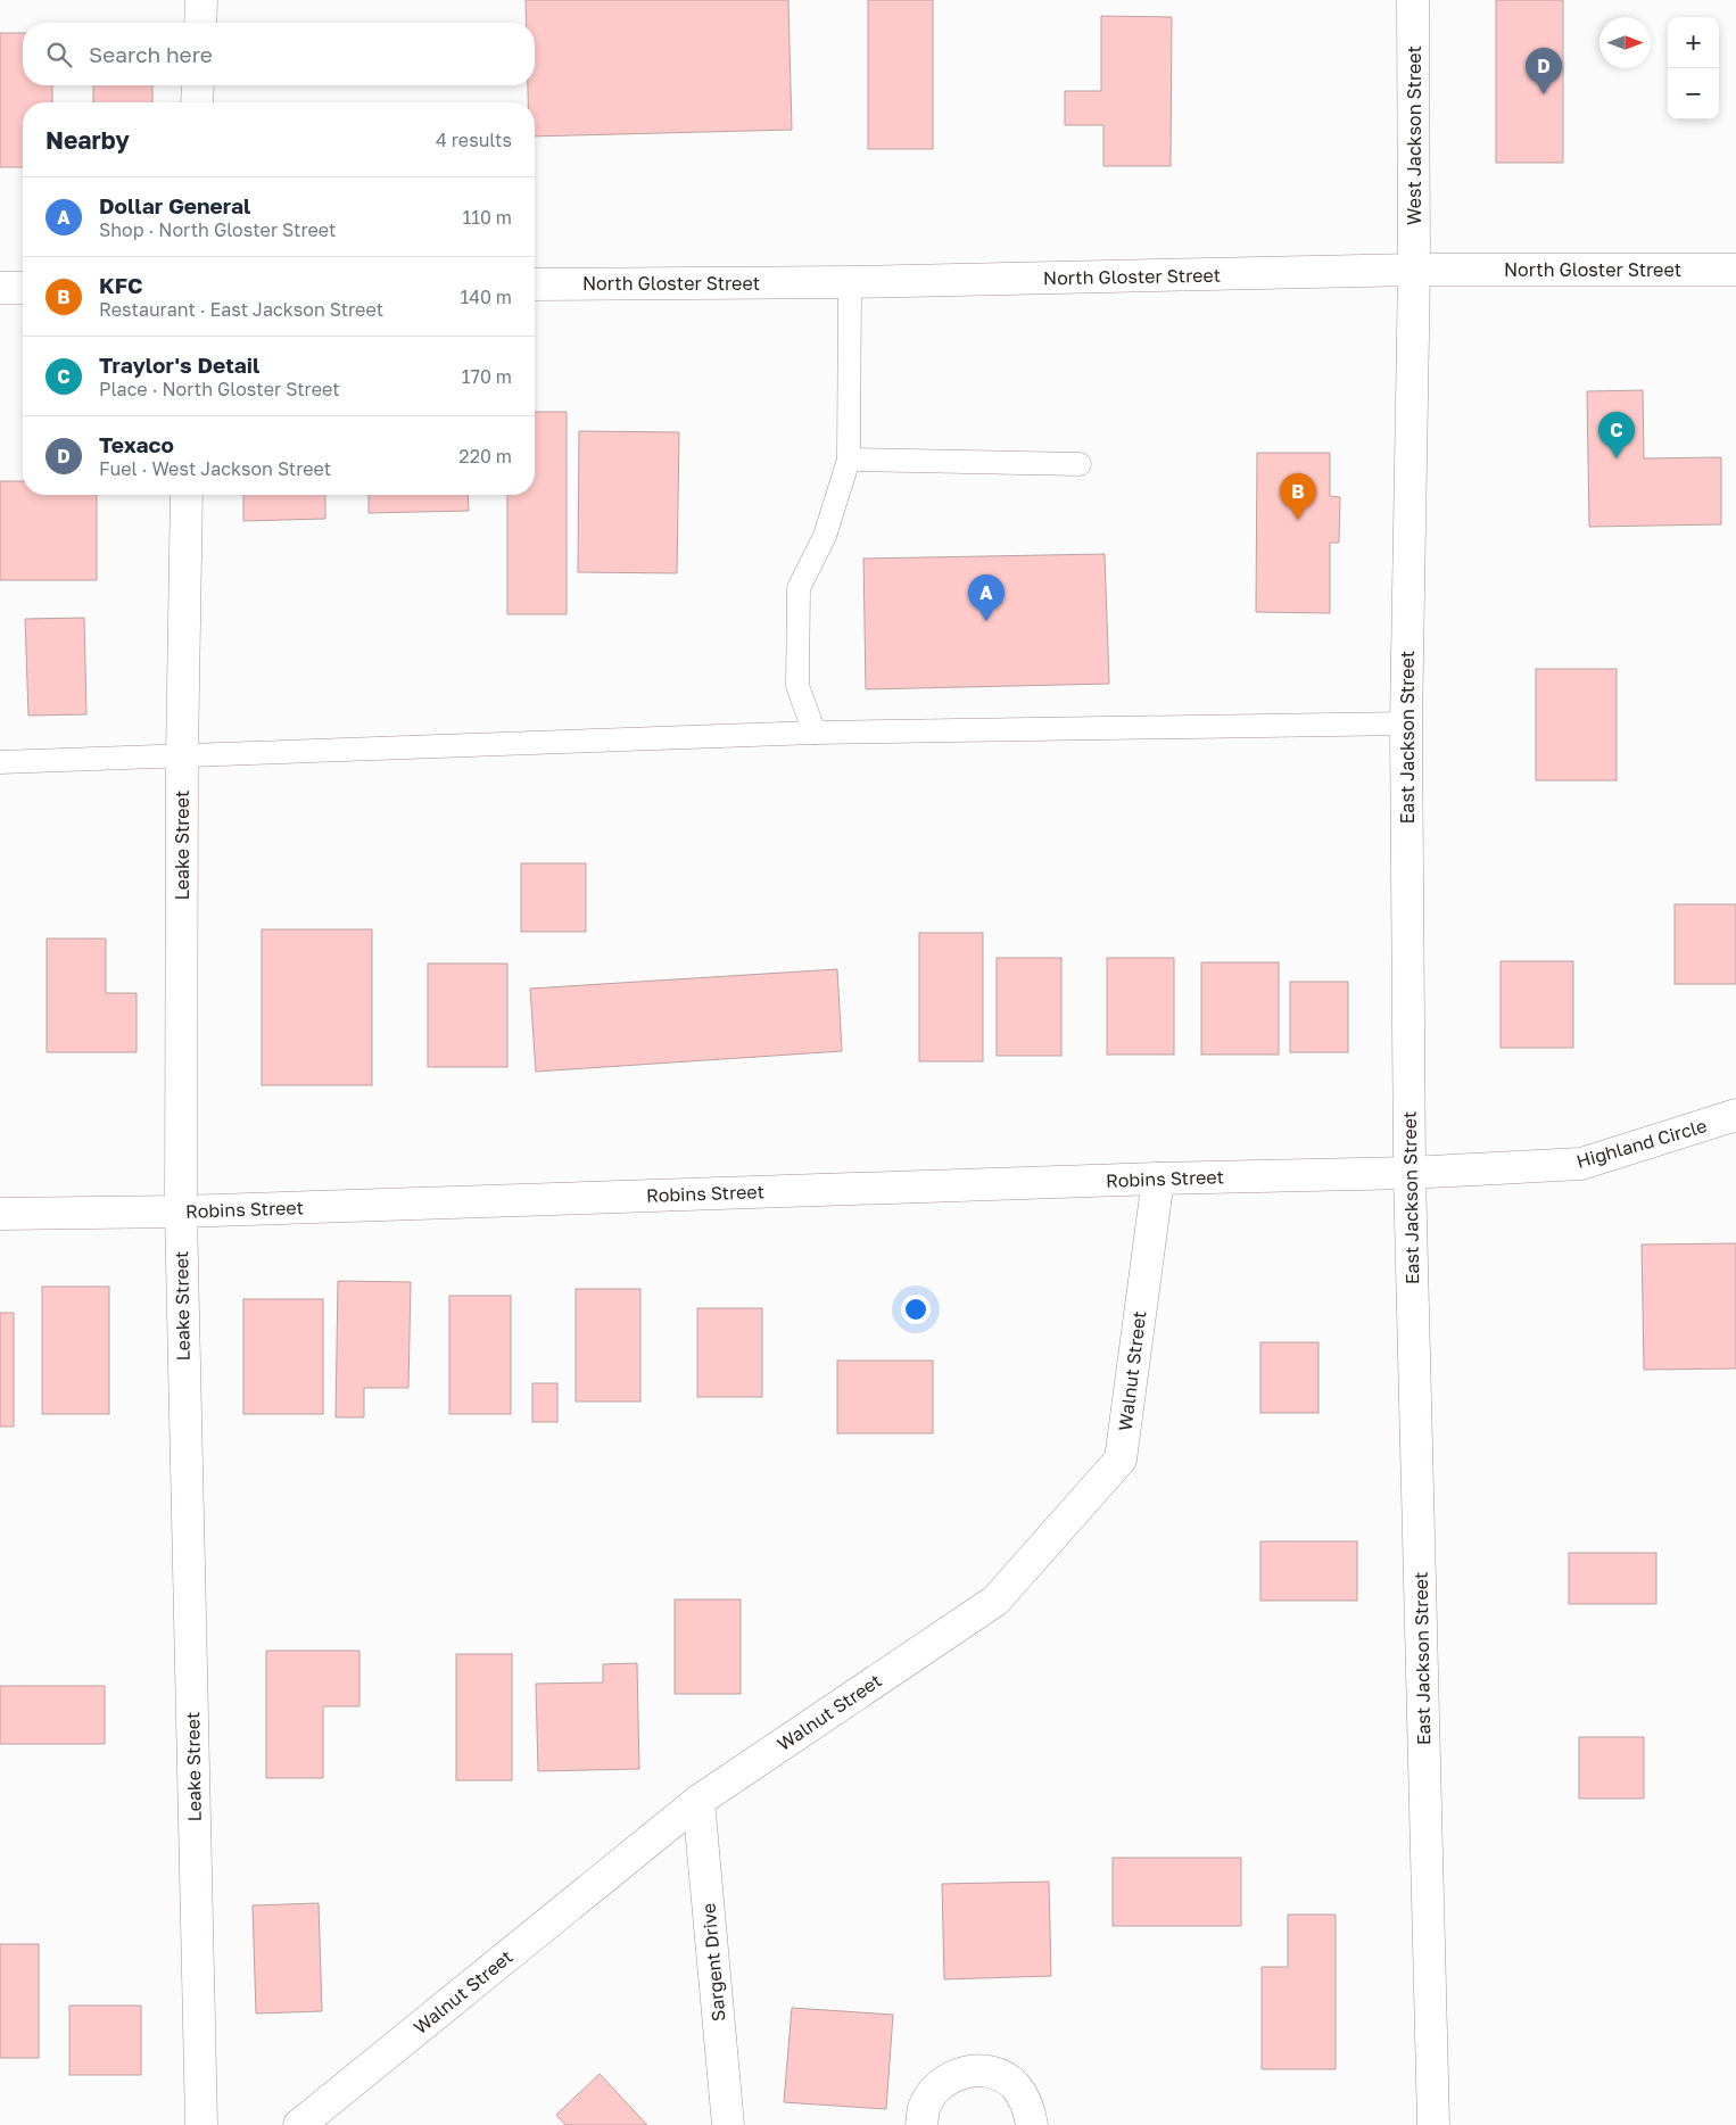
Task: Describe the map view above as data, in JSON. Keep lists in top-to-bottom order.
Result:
{
  "streets": {
    "street": [
      "West Jackson Street",
      "North Gloster Street",
      "East Jackson Street",
      "Leake Street",
      "Highland Circle",
      "Robins Street",
      "Walnut Street",
      "Sargent Drive"
    ]
  },
  "crossings": [
    ["West Jackson Street", "North Gloster Street"],
    ["West Jackson Street", "East Jackson Street"],
    ["North Gloster Street", "East Jackson Street"],
    ["East Jackson Street", "Highland Circle"],
    ["East Jackson Street", "Robins Street"],
    ["Leake Street", "Robins Street"],
    ["Highland Circle", "Robins Street"],
    ["Robins Street", "Walnut Street"],
    ["Walnut Street", "Sargent Drive"]
  ],
  "north": "right",
  "page": {
    "map_buttons": ["+", "−"],
    "search": "Search here",
    "pins": [
      "D",
      "C",
      "B",
      "A"
    ],
    "heading": ["Nearby", "4 results"],
    "list": [
      {
        "mark": "A",
        "name": "Dollar General",
        "note": "Shop · North Gloster Street",
        "value": "110 m"
      },
      {
        "mark": "B",
        "name": "KFC",
        "note": "Restaurant · East Jackson Street",
        "value": "140 m"
      },
      {
        "mark": "C",
        "name": "Traylor's Detail",
        "note": "Place · North Gloster Street",
        "value": "170 m"
      },
      {
        "mark": "D",
        "name": "Texaco",
        "note": "Fuel · West Jackson Street",
        "value": "220 m"
      }
    ]
  }
}
